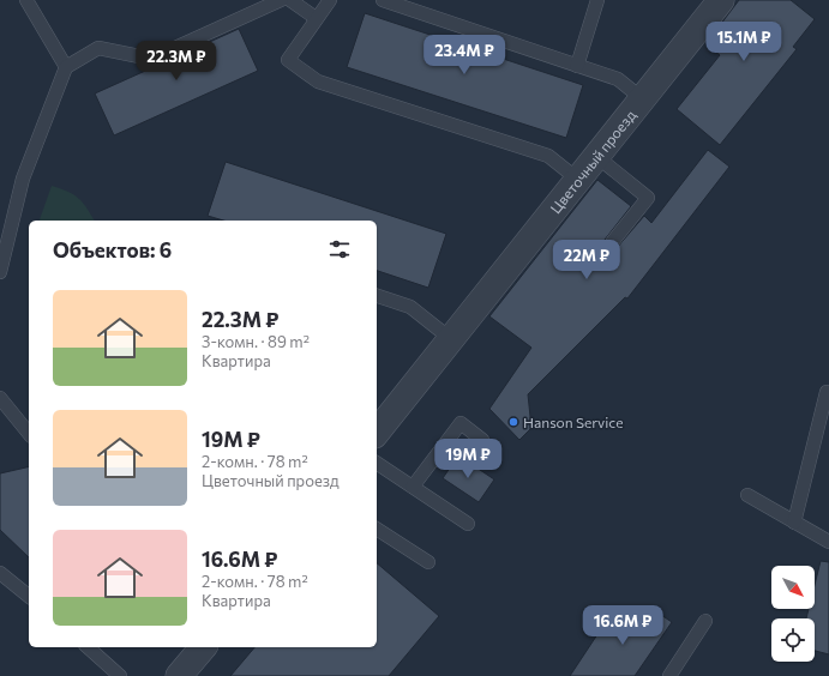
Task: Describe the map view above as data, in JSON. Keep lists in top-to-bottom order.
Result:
{
  "streets": {
    "street": ["Цветочный проезд"]
  },
  "places": ["Hanson Service"],
  "north": "bottom right",
  "page": {
    "price": [
      "15.1M ₽",
      "23.4M ₽",
      "22.3M ₽",
      "22M ₽",
      "19M ₽",
      "16.6M ₽"
    ],
    "heading": "Объектов: 6",
    "list": [
      {
        "name": "22.3M ₽",
        "note": "3-комн. · 89 m² · Квартира"
      },
      {
        "name": "19M ₽",
        "note": "2-комн. · 78 m² · Цветочный проезд"
      },
      {
        "name": "16.6M ₽",
        "note": "2-комн. · 78 m² · Квартира"
      }
    ]
  }
}
